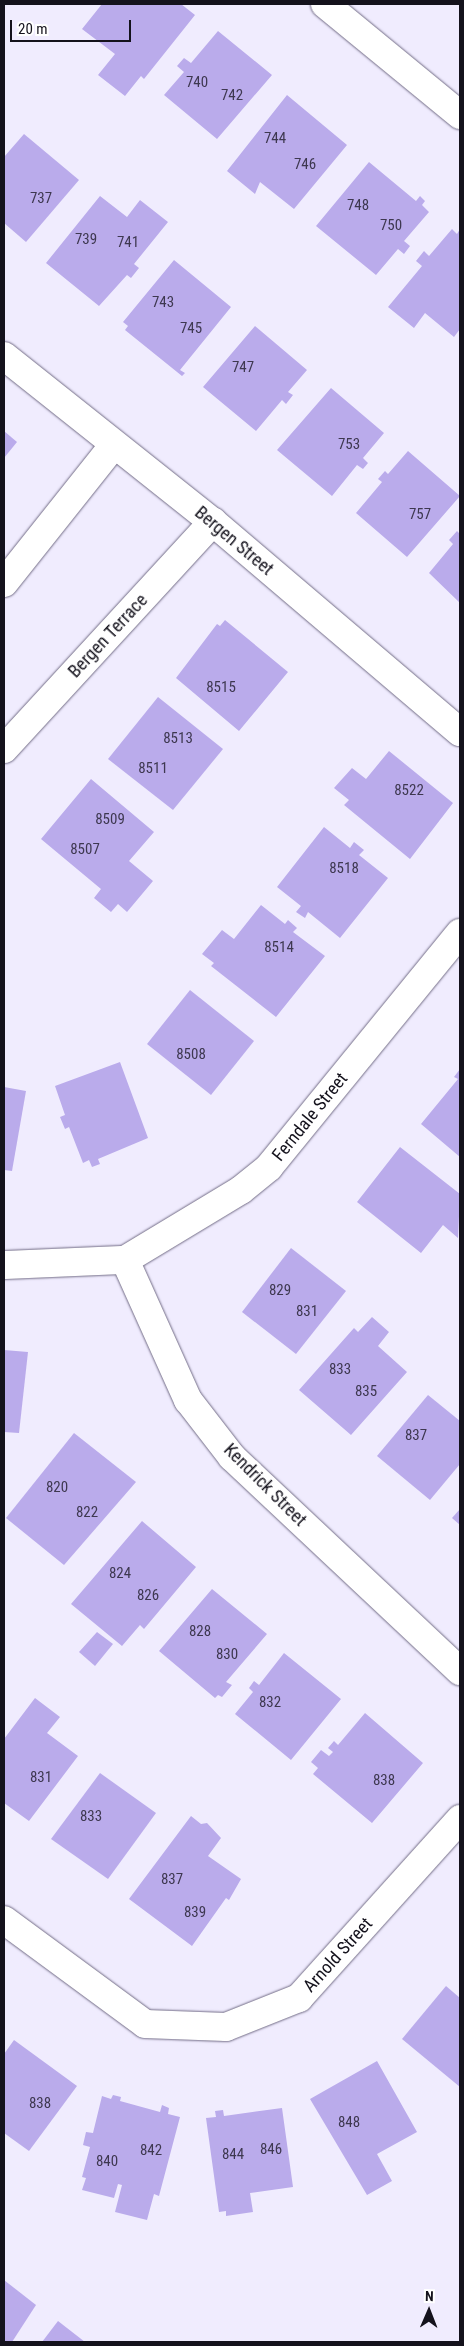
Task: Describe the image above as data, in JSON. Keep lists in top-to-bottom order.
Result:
{
  "streets": {
    "street": [
      "Bergen Street",
      "Bergen Terrace",
      "Ferndale Street",
      "Kendrick Street",
      "Arnold Street"
    ]
  },
  "crossings": [
    ["Bergen Street", "Bergen Terrace"],
    ["Ferndale Street", "Kendrick Street"]
  ],
  "house_numbers": [
    "740",
    "742",
    "744",
    "746",
    "737",
    "748",
    "750",
    "739",
    "741",
    "743",
    "745",
    "747",
    "753",
    "757",
    "8515",
    "8513",
    "8511",
    "8522",
    "8509",
    "8507",
    "8518",
    "8514",
    "8508",
    "829",
    "831",
    "833",
    "835",
    "837",
    "820",
    "822",
    "824",
    "826",
    "828",
    "830",
    "832",
    "831",
    "838",
    "833",
    "837",
    "839",
    "838",
    "848",
    "846",
    "842",
    "844",
    "840"
  ],
  "scale_bar": "20 m",
  "north": "top"
}
